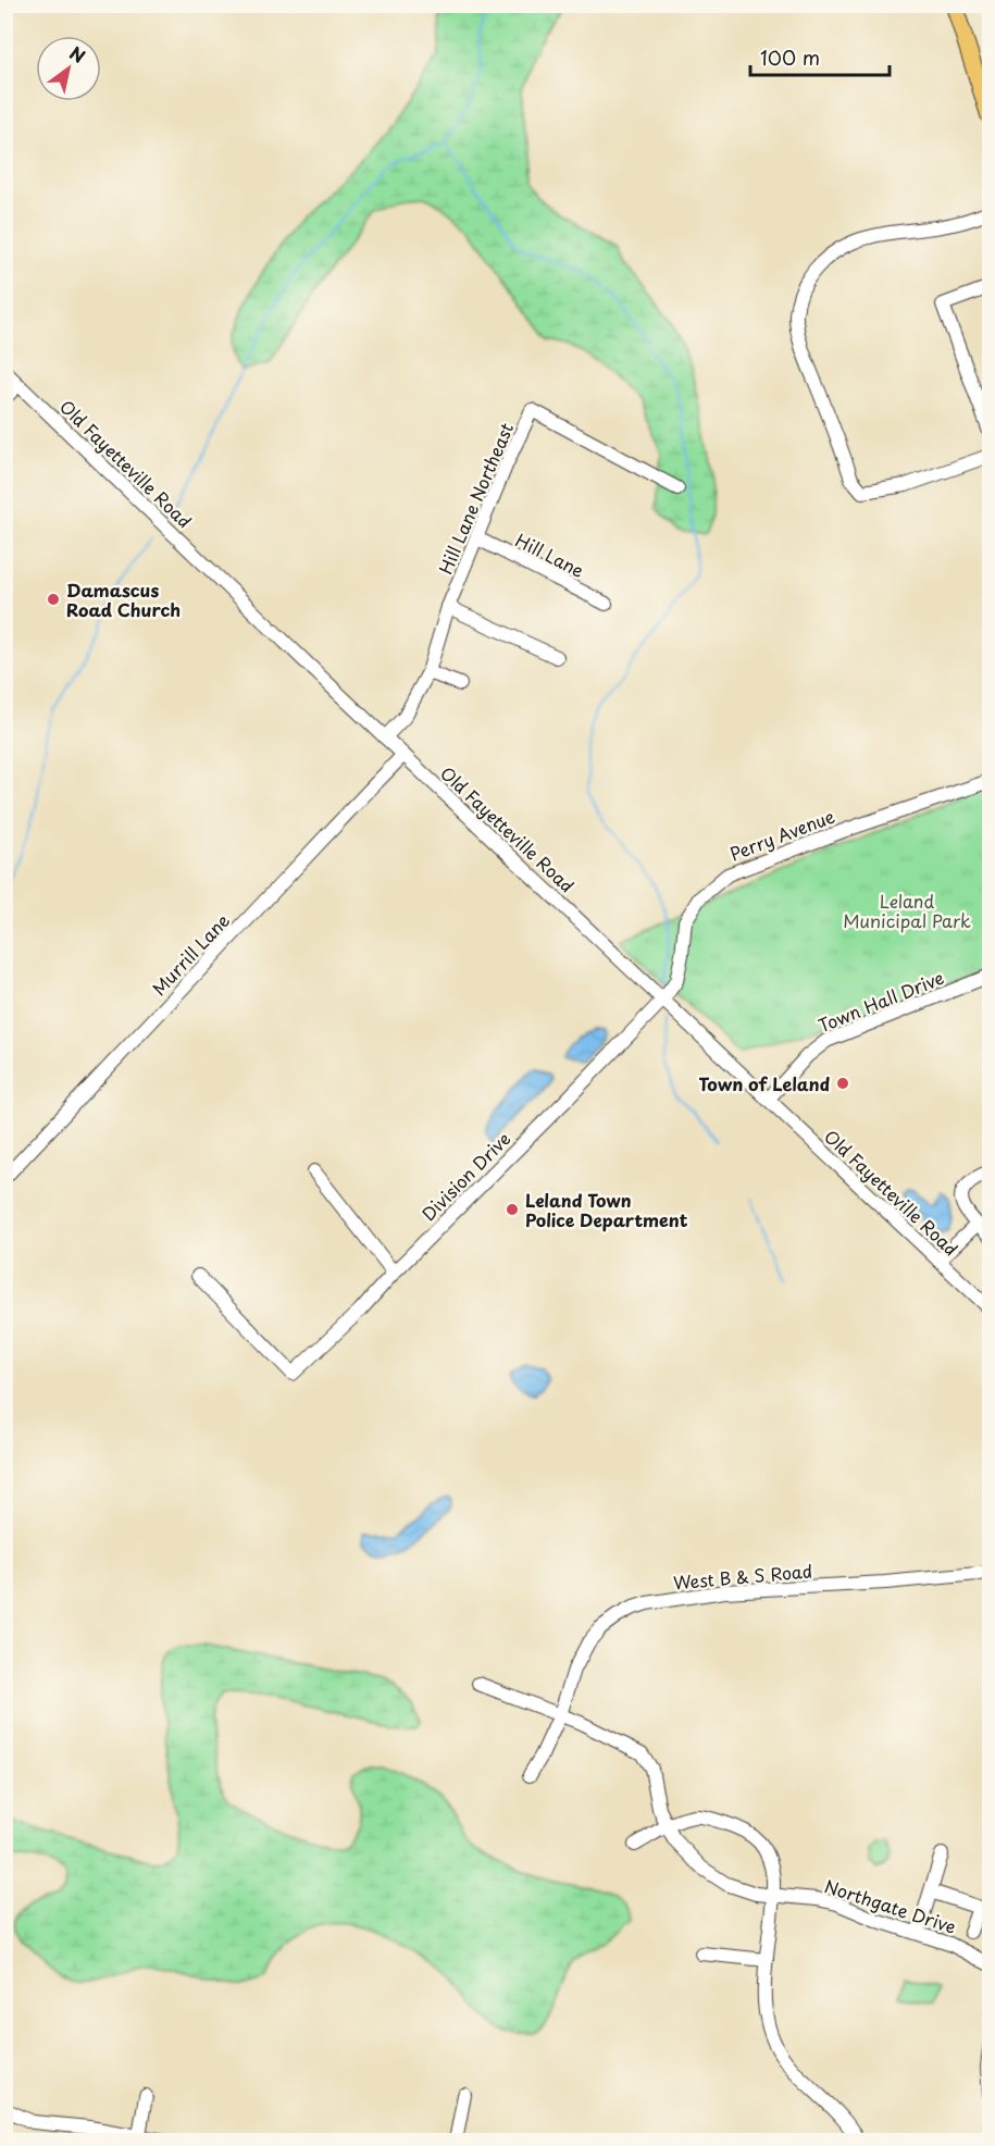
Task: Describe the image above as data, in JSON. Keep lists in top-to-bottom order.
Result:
{
  "streets": {
    "street": [
      "Old Fayetteville Road",
      "Hill Lane Northeast",
      "Hill Lane",
      "Perry Avenue",
      "Murrill Lane",
      "Town Hall Drive",
      "Division Drive",
      "West B & S Road",
      "Northgate Drive"
    ]
  },
  "crossings": [
    ["Old Fayetteville Road", "Perry Avenue"],
    ["Old Fayetteville Road", "Murrill Lane"],
    ["Old Fayetteville Road", "Town Hall Drive"],
    ["Old Fayetteville Road", "Division Drive"],
    ["Hill Lane Northeast", "Hill Lane"],
    ["Perry Avenue", "Division Drive"],
    ["West B & S Road", "Northgate Drive"]
  ],
  "parks": ["Leland Municipal Park"],
  "places": ["Damascus Road Church", "Town of Leland", "Leland Town Police Department"],
  "scale_bar": "100 m",
  "north": "top right"
}
